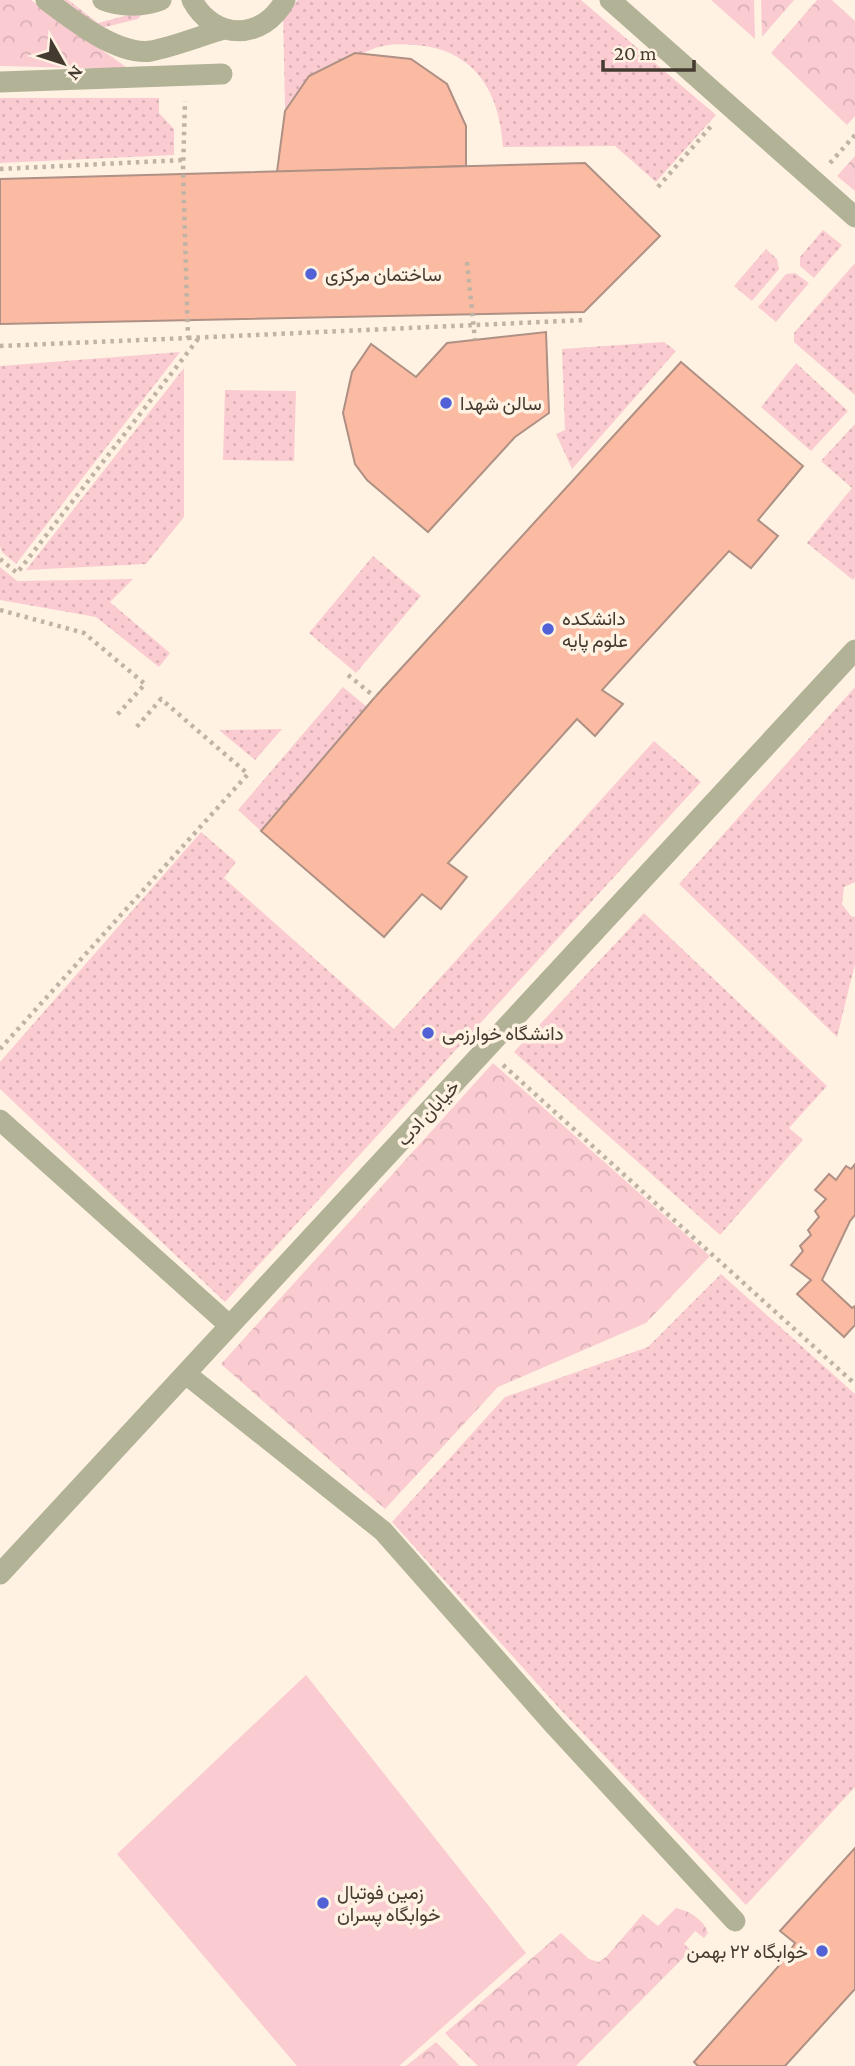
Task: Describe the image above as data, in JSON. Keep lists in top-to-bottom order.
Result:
{
  "streets": {
    "lane": ["خیابان ادب"]
  },
  "places": [
    "ساختمان مرکزی",
    "سالن شهدا",
    "دانشکده علوم پایه",
    "دانشگاه خوارزمی",
    "زمین فوتبال خوابگاه پسران",
    "خوابگاه ۲۲ بهمن"
  ],
  "scale_bar": "20 m",
  "north": "bottom right"
}
